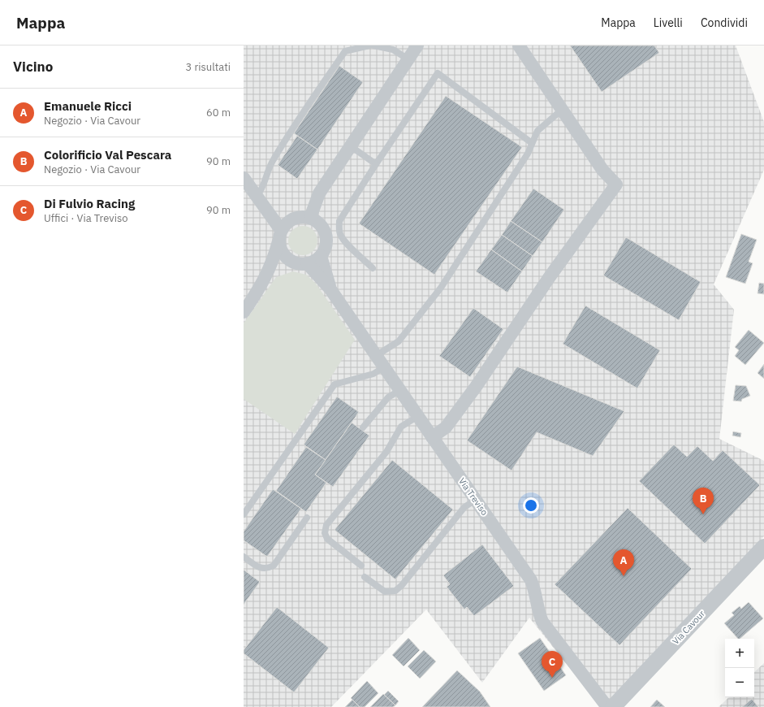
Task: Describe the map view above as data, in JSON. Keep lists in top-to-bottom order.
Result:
{
  "streets": {
    "street": ["Via Treviso", "Via Cavour"]
  },
  "page": {
    "header": "Mappa",
    "nav": ["Mappa", "Livelli", "Condividi"],
    "heading": ["Vicino", "3 risultati"],
    "list": [
      {
        "mark": "A",
        "name": "Emanuele Ricci",
        "note": "Negozio · Via Cavour",
        "value": "60 m"
      },
      {
        "mark": "B",
        "name": "Colorificio Val Pescara",
        "note": "Negozio · Via Cavour",
        "value": "90 m"
      },
      {
        "mark": "C",
        "name": "Di Fulvio Racing",
        "note": "Uffici · Via Treviso",
        "value": "90 m"
      }
    ],
    "pins": ["B", "A", "C"],
    "map_buttons": ["+", "−"]
  }
}
